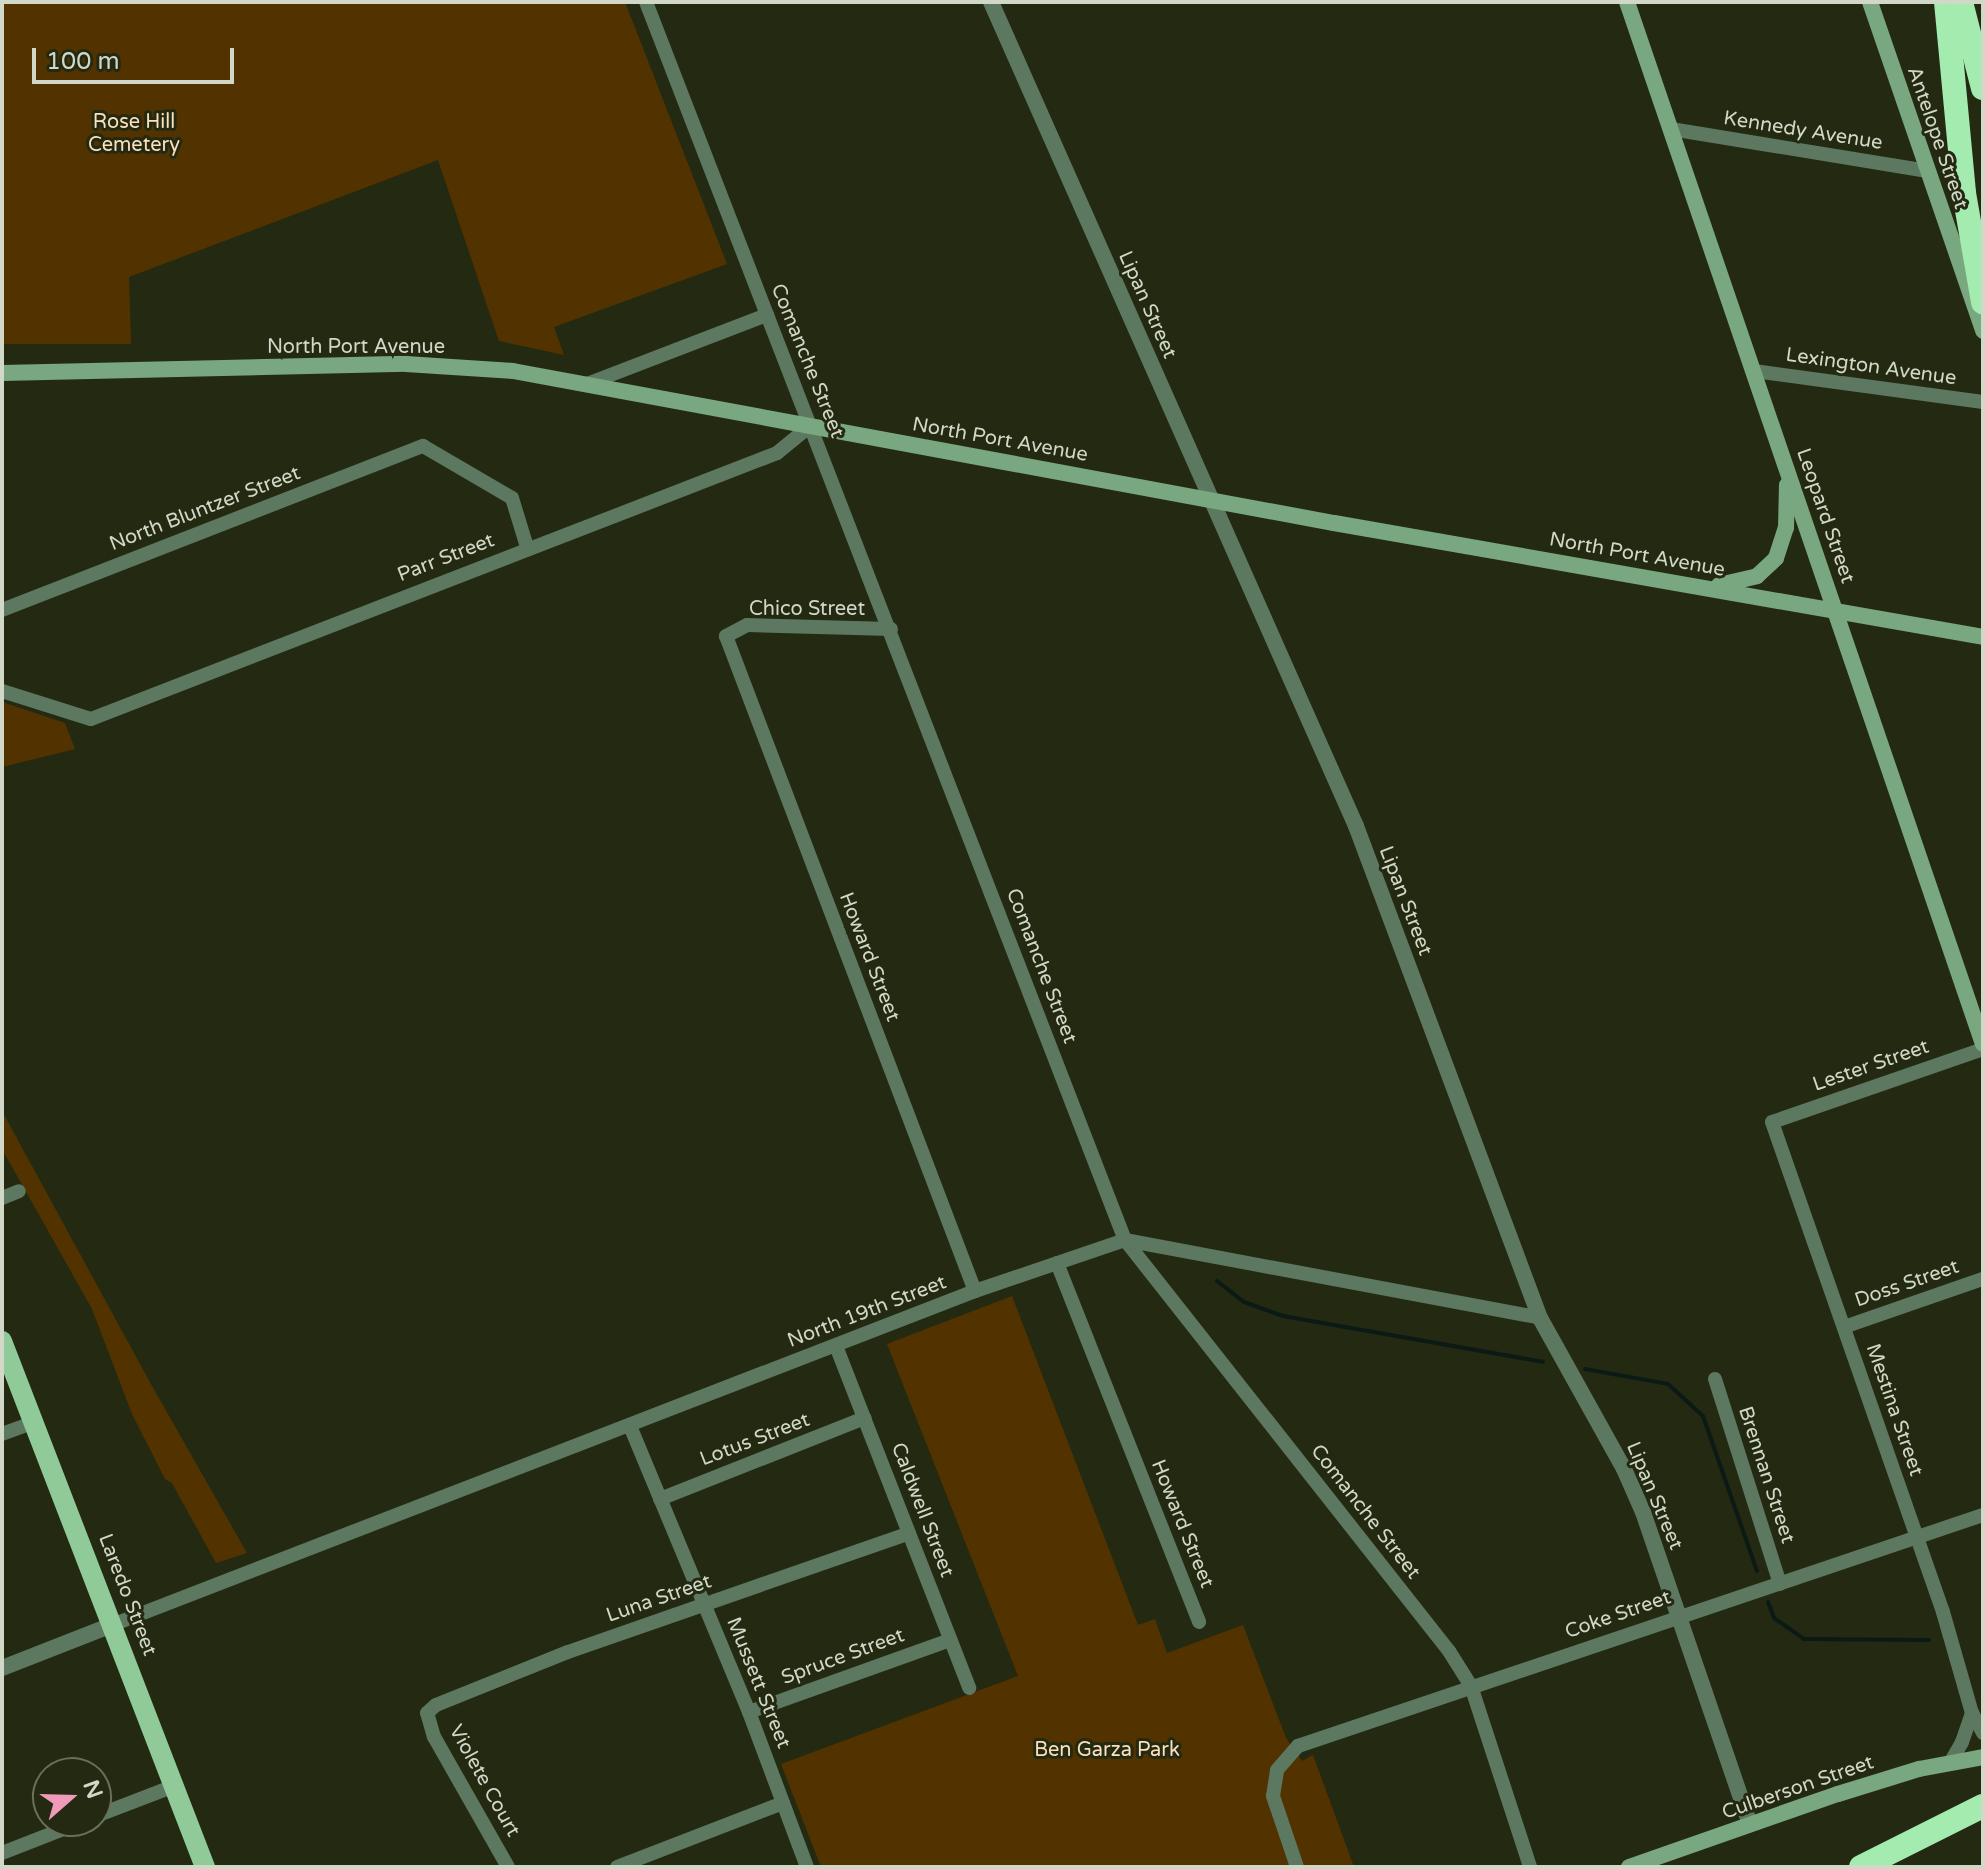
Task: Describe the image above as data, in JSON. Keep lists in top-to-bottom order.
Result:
{
  "streets": {
    "main road": [
      "Antelope Street",
      "North Port Avenue",
      "Leopard Street",
      "Laredo Street",
      "Culberson Street"
    ],
    "street": [
      "Kennedy Avenue",
      "Lipan Street",
      "Comanche Street",
      "Lexington Avenue",
      "North Bluntzer Street",
      "Parr Street",
      "Chico Street",
      "Howard Street",
      "Lester Street",
      "Doss Street",
      "North 19th Street",
      "Mestina Street",
      "Lotus Street",
      "Brennan Street",
      "Caldwell Street",
      "Luna Street",
      "Coke Street",
      "Spruce Street",
      "Mussett Street",
      "Violete Court"
    ]
  },
  "crossings": [
    ["Kennedy Avenue", "Antelope Street"],
    ["Kennedy Avenue", "Leopard Street"],
    ["Lipan Street", "North Port Avenue"],
    ["Lipan Street", "North 19th Street"],
    ["Lipan Street", "Coke Street"],
    ["Lipan Street", "Culberson Street"],
    ["North Port Avenue", "Comanche Street"],
    ["North Port Avenue", "Leopard Street"],
    ["North Port Avenue", "Parr Street"],
    ["Comanche Street", "Parr Street"],
    ["Comanche Street", "Chico Street"],
    ["Comanche Street", "North 19th Street"],
    ["Comanche Street", "Coke Street"],
    ["Lexington Avenue", "Leopard Street"],
    ["North Bluntzer Street", "Parr Street"],
    ["Leopard Street", "Lester Street"],
    ["Chico Street", "Howard Street"],
    ["Howard Street", "North 19th Street"],
    ["Lester Street", "Mestina Street"],
    ["Doss Street", "Mestina Street"],
    ["North 19th Street", "Caldwell Street"],
    ["North 19th Street", "Laredo Street"],
    ["North 19th Street", "Mussett Street"],
    ["Mestina Street", "Coke Street"],
    ["Lotus Street", "Caldwell Street"],
    ["Lotus Street", "Mussett Street"],
    ["Brennan Street", "Coke Street"],
    ["Caldwell Street", "Luna Street"],
    ["Caldwell Street", "Spruce Street"],
    ["Luna Street", "Mussett Street"],
    ["Luna Street", "Violete Court"],
    ["Spruce Street", "Mussett Street"]
  ],
  "parks": ["Rose Hill Cemetery", "Ben Garza Park"],
  "scale_bar": "100 m",
  "north": "right"
}
